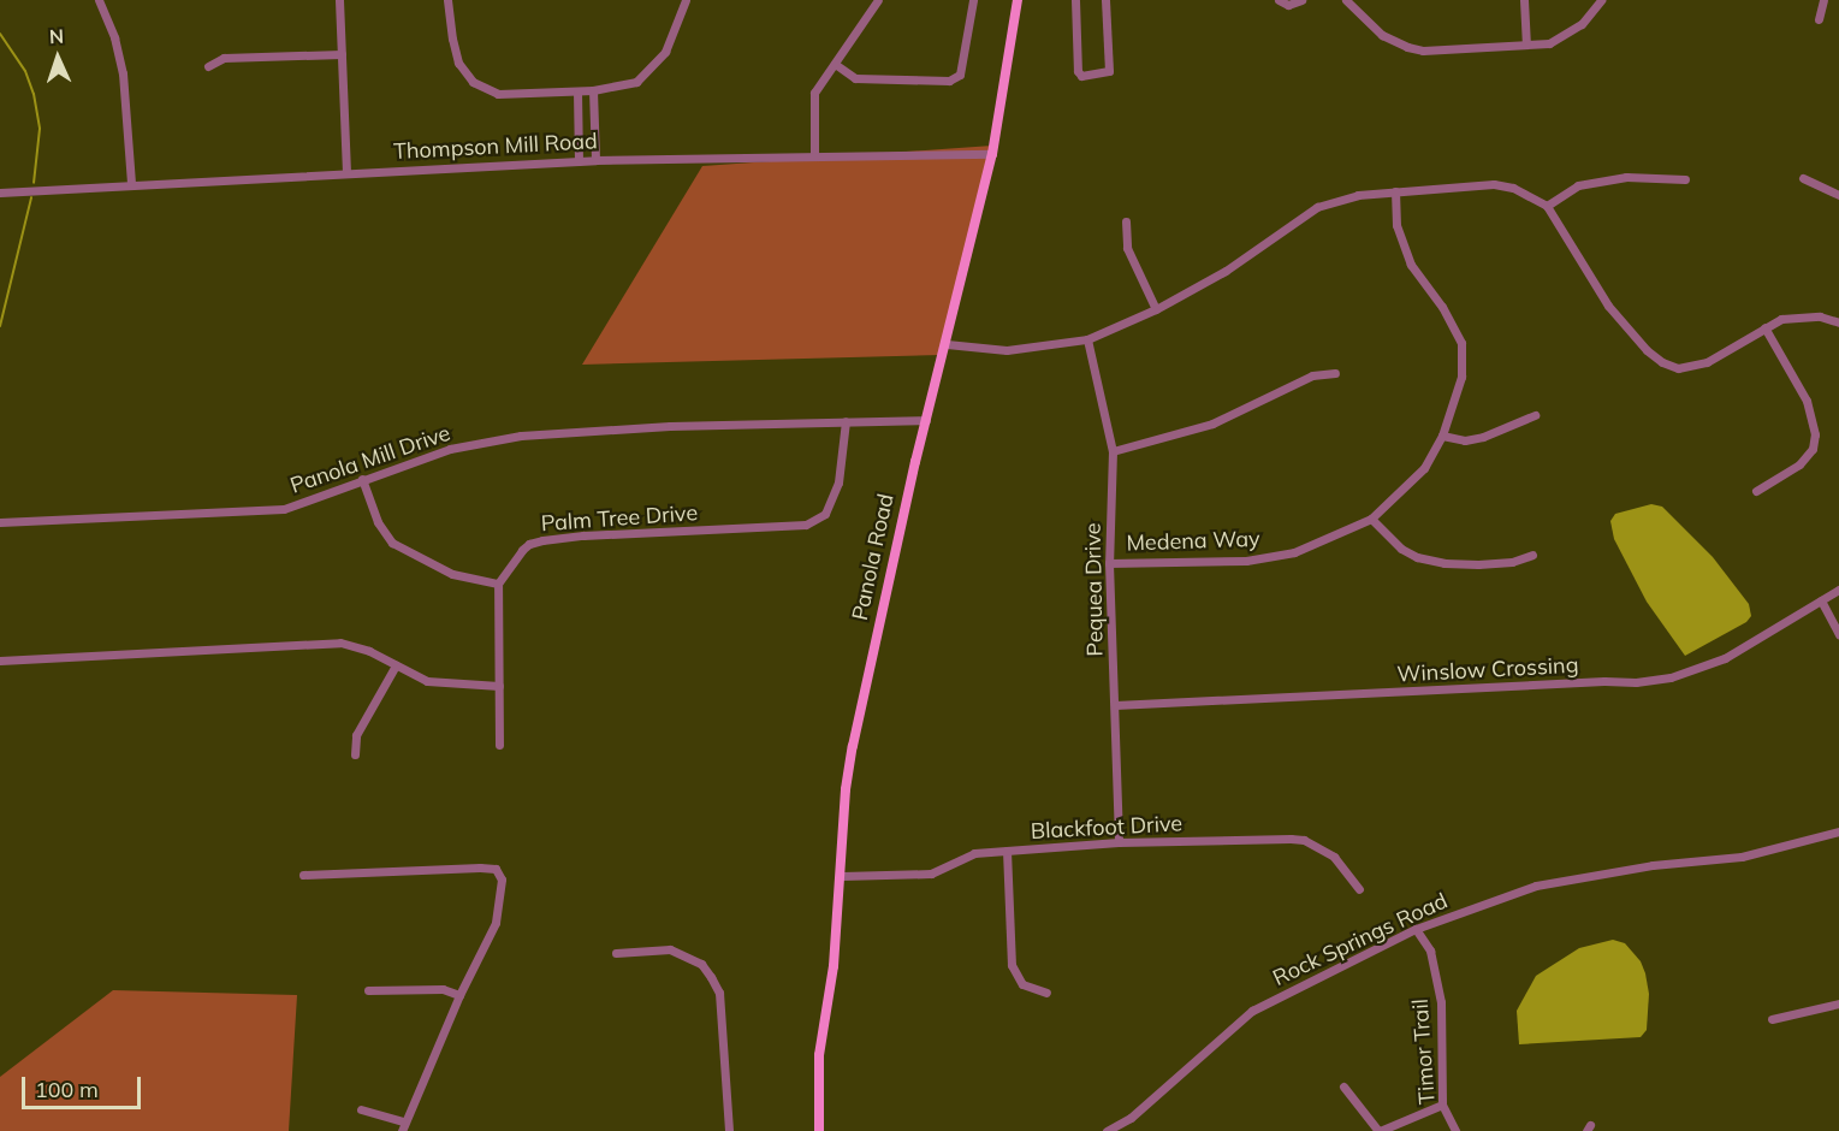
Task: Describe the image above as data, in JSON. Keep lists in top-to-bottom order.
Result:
{
  "streets": {
    "main road": ["Panola Road"],
    "street": [
      "Thompson Mill Road",
      "Panola Mill Drive",
      "Palm Tree Drive",
      "Medena Way",
      "Pequea Drive",
      "Winslow Crossing",
      "Blackfoot Drive",
      "Rock Springs Road",
      "Timor Trail"
    ]
  },
  "crossings": [
    ["Thompson Mill Road", "Panola Road"],
    ["Panola Mill Drive", "Palm Tree Drive"],
    ["Panola Mill Drive", "Panola Road"],
    ["Medena Way", "Pequea Drive"],
    ["Panola Road", "Blackfoot Drive"],
    ["Pequea Drive", "Winslow Crossing"],
    ["Pequea Drive", "Blackfoot Drive"],
    ["Rock Springs Road", "Timor Trail"]
  ],
  "scale_bar": "100 m",
  "north": "top"
}
